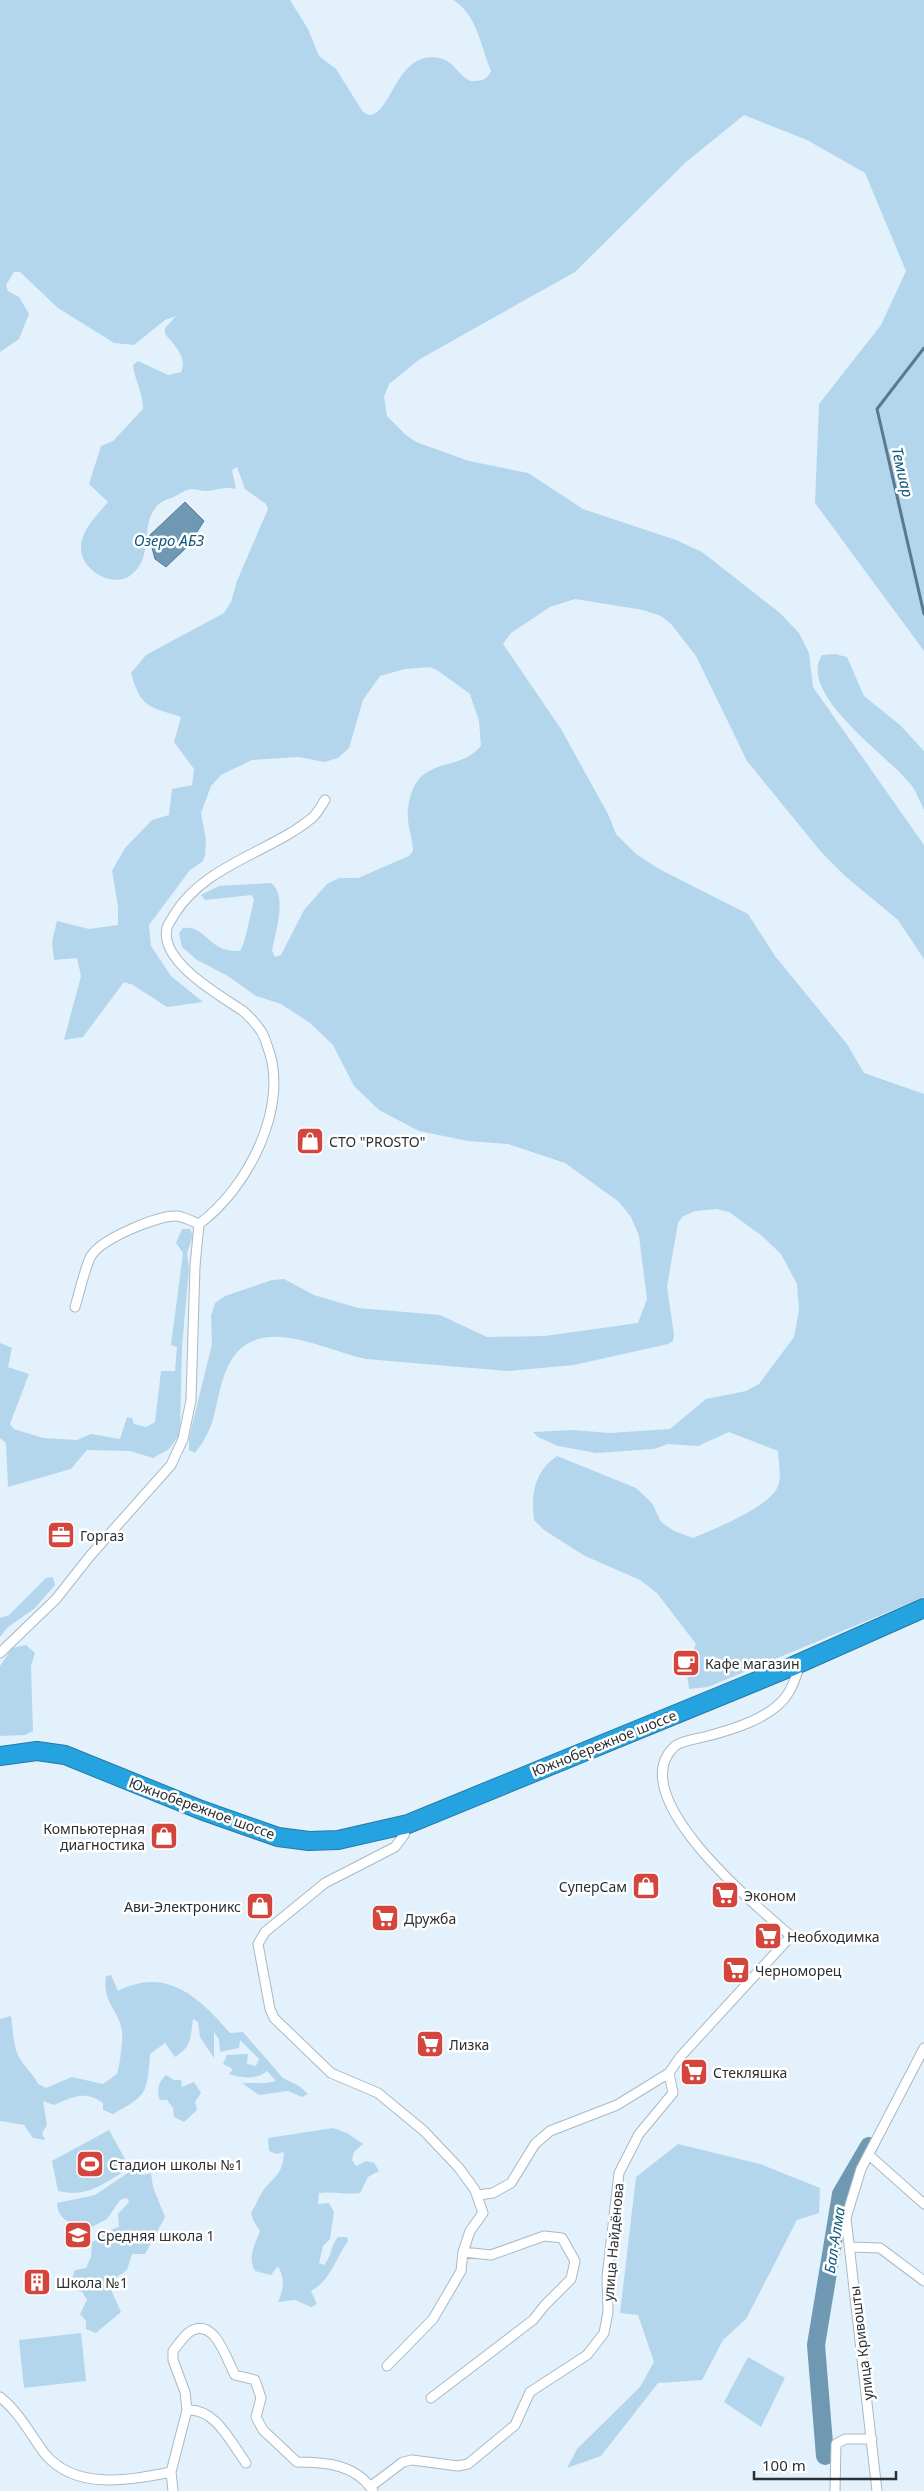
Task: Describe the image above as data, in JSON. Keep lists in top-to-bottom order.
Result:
{
  "streets": {
    "highway": ["Южнобережное шоссе"],
    "street": ["улица Найдёнова", "улица Кривошты"]
  },
  "water": ["Темиар", "Озеро АБЗ", "Бал-Алма"],
  "places": {
    "shop": [
      "СТО \"PROSTO\"",
      "Компьютерная диагностика",
      "СуперСам",
      "Ави-Электроникс"
    ],
    "office": ["Горгаз"],
    "cafe": ["Кафе магазин"],
    "supermarket": [
      "Эконом",
      "Дружба",
      "Необходимка",
      "Черноморец",
      "Лизка",
      "Стекляшка"
    ],
    "sports": ["Стадион школы №1"],
    "school or university": ["Средняя школа 1"],
    "building": ["Школа №1"]
  },
  "scale_bar": "100 m"
}
